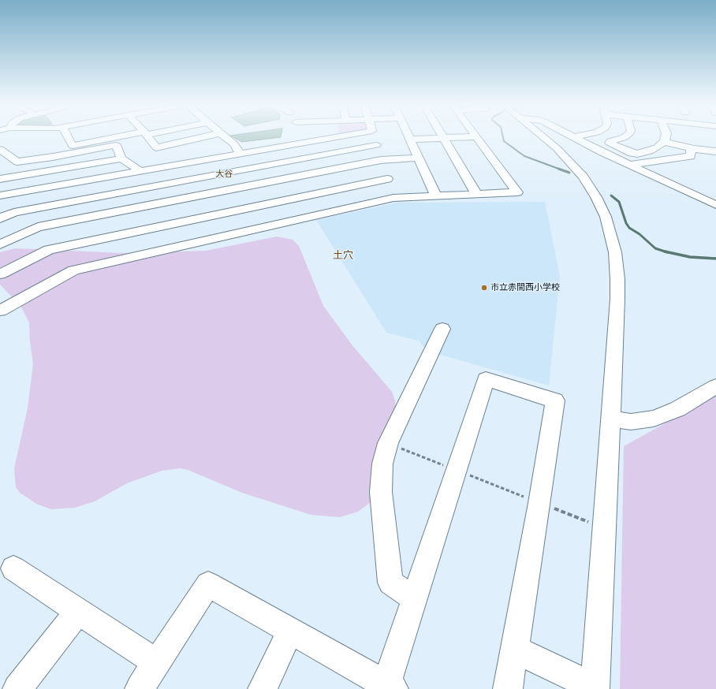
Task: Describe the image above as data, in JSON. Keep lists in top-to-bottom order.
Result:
{
  "districts": ["大谷", "土穴"],
  "places": ["市立赤間西小学校"]
}
